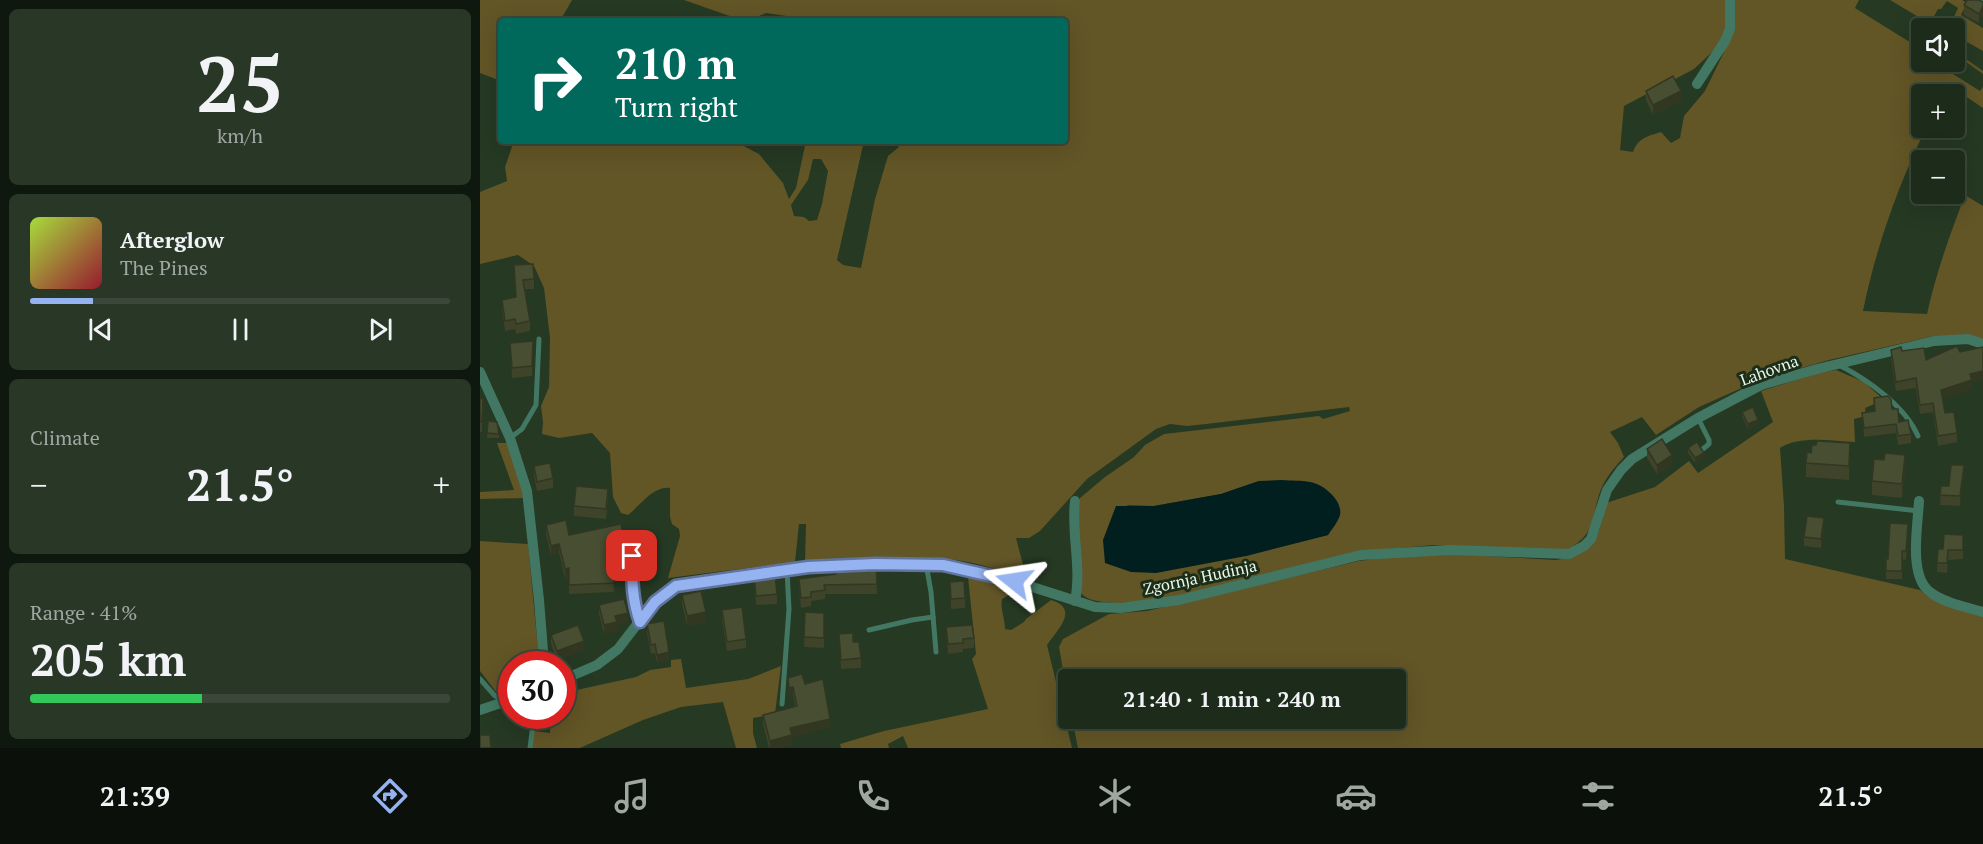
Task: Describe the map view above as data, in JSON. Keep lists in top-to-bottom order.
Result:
{
  "streets": {
    "street": ["Lahovna", "Zgornja Hudinja"]
  },
  "crossings": [
    ["Lahovna", "Zgornja Hudinja"]
  ],
  "page": {
    "tile": [
      ["25", "km/h"],
      "Climate",
      ["Range · 41%", "205 km"]
    ],
    "map_buttons": ["+", "−"],
    "turn": ["210 m", "Turn right"],
    "song": ["Afterglow", "The Pines"],
    "heat": ["−", "21.5°", "+"],
    "limit": "30",
    "trip": "21:40 · 1 min · 240 m",
    "tabs": ["21:39", "21.5°"]
  }
}
